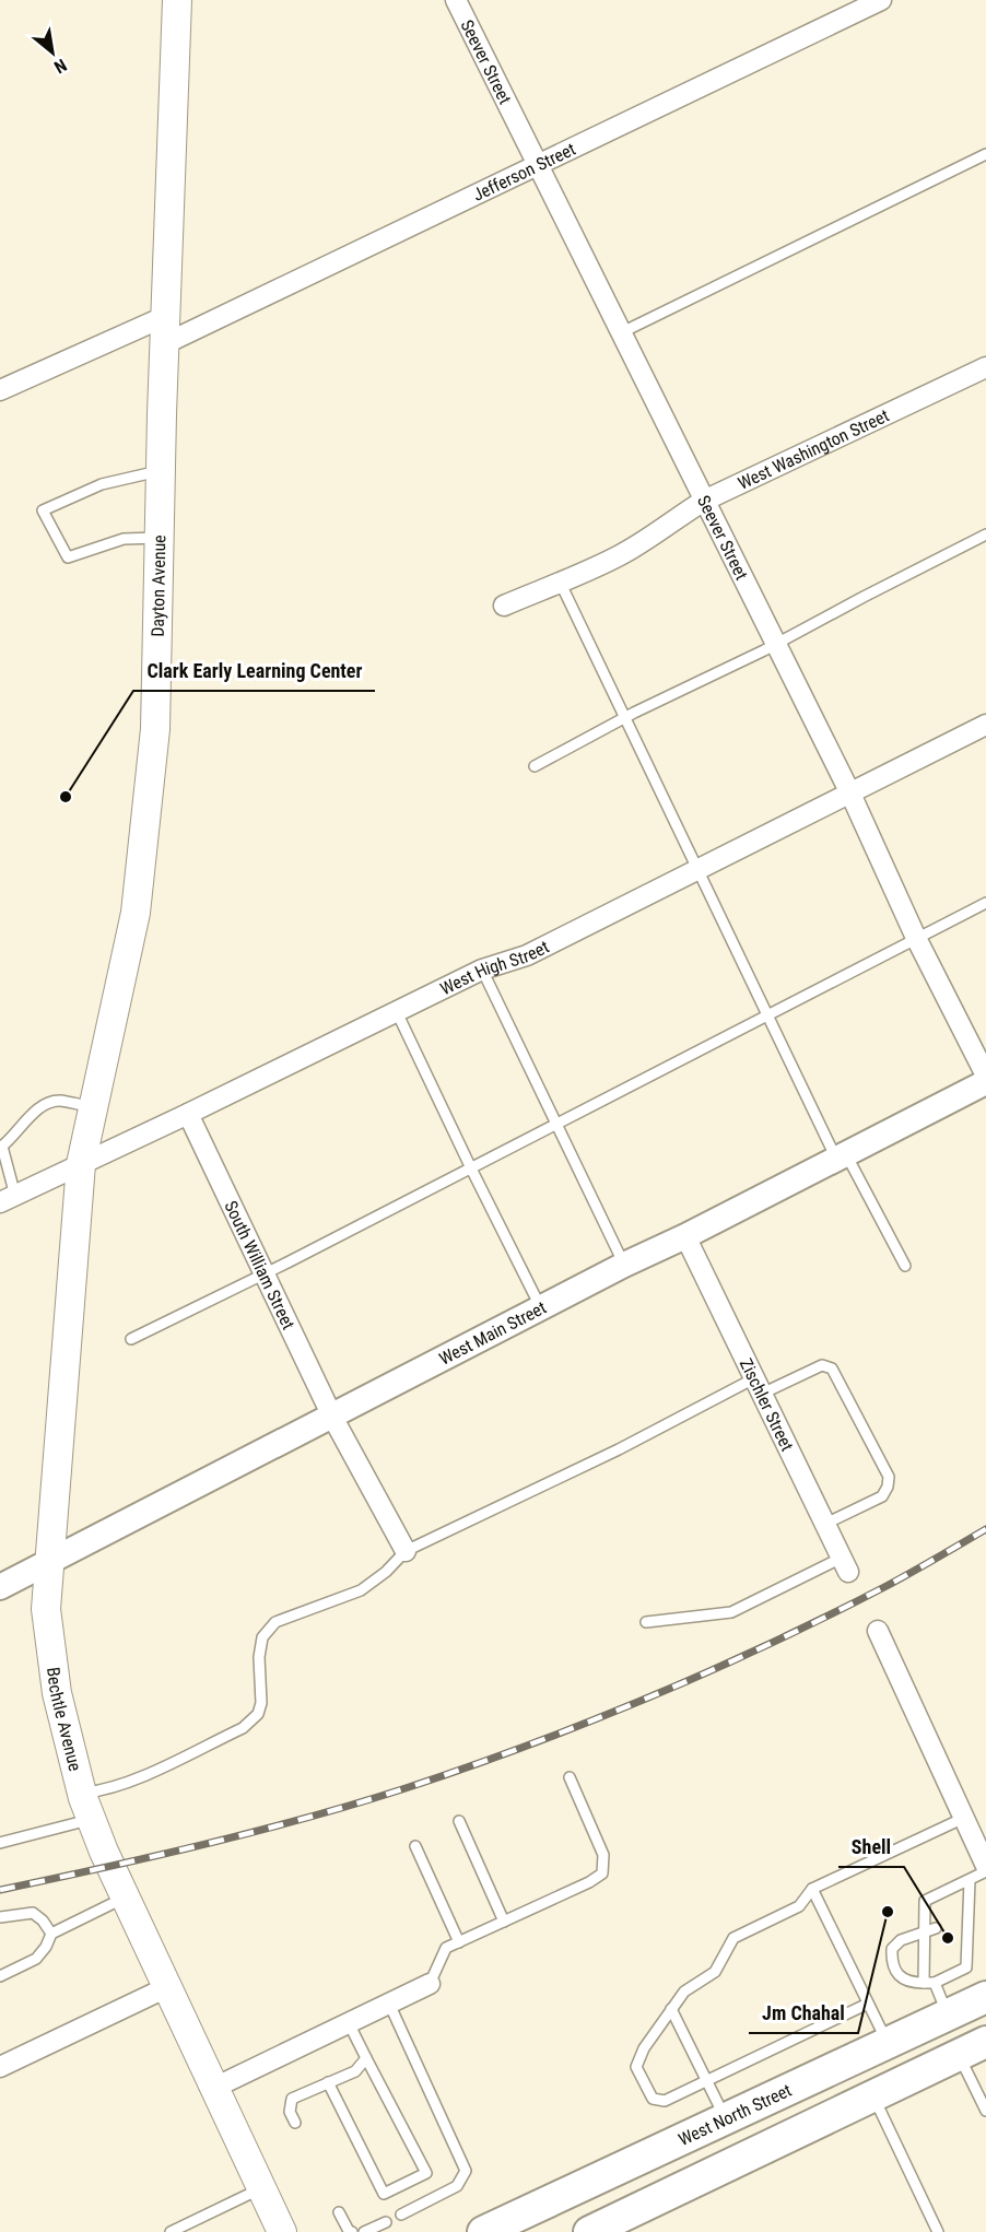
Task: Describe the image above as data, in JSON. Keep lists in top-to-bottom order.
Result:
{
  "streets": {
    "main road": ["Dayton Avenue", "Bechtle Avenue", "West North Street"],
    "street": [
      "Seever Street",
      "Jefferson Street",
      "West Washington Street",
      "West High Street",
      "South William Street",
      "West Main Street",
      "Zischler Street"
    ]
  },
  "crossings": [
    ["Seever Street", "Jefferson Street"],
    ["Seever Street", "West Washington Street"],
    ["Seever Street", "West High Street"],
    ["Jefferson Street", "Dayton Avenue"],
    ["Dayton Avenue", "West High Street"],
    ["Dayton Avenue", "Bechtle Avenue"],
    ["West High Street", "South William Street"],
    ["West High Street", "Bechtle Avenue"],
    ["South William Street", "West Main Street"],
    ["West Main Street", "Zischler Street"],
    ["West Main Street", "Bechtle Avenue"]
  ],
  "places": ["Clark Early Learning Center", "Jm Chahal", "Shell"],
  "north": "bottom right"
}
